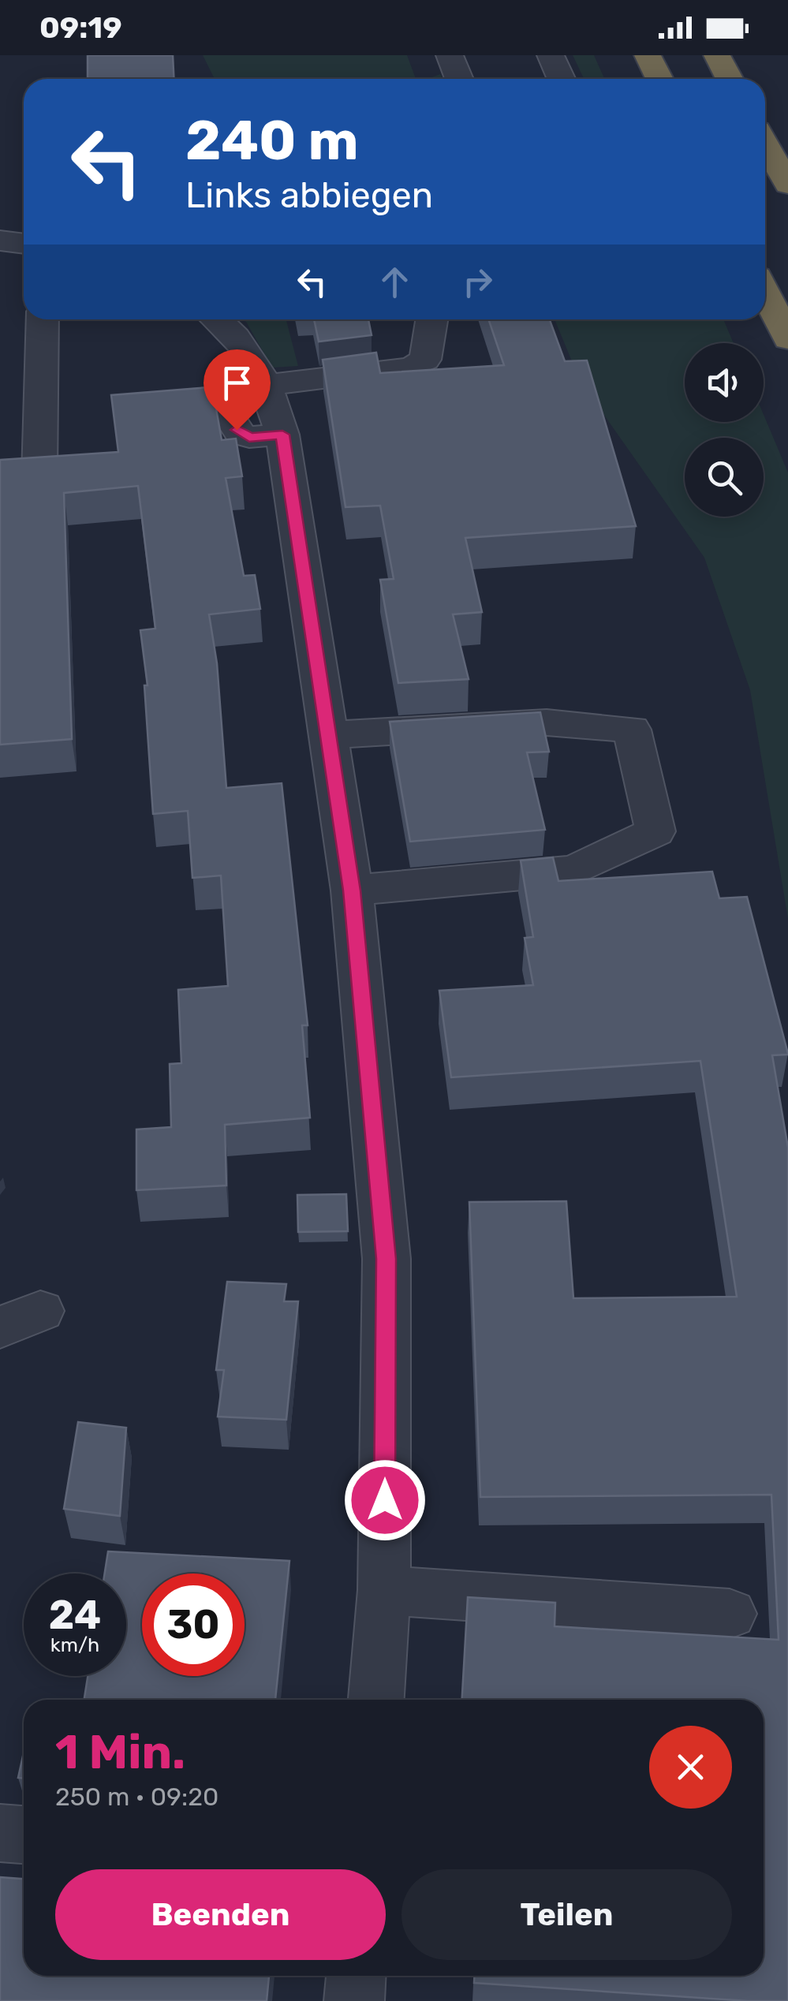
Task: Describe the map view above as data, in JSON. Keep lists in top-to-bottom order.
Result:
{
  "page": {
    "status": "09:19",
    "turn": ["240 m", "Links abbiegen"],
    "speed": "24 km/h",
    "limit": "30",
    "heading": ["1 Min.", "250 m · 09:20"],
    "buttons": ["Beenden", "Teilen"]
  }
}
